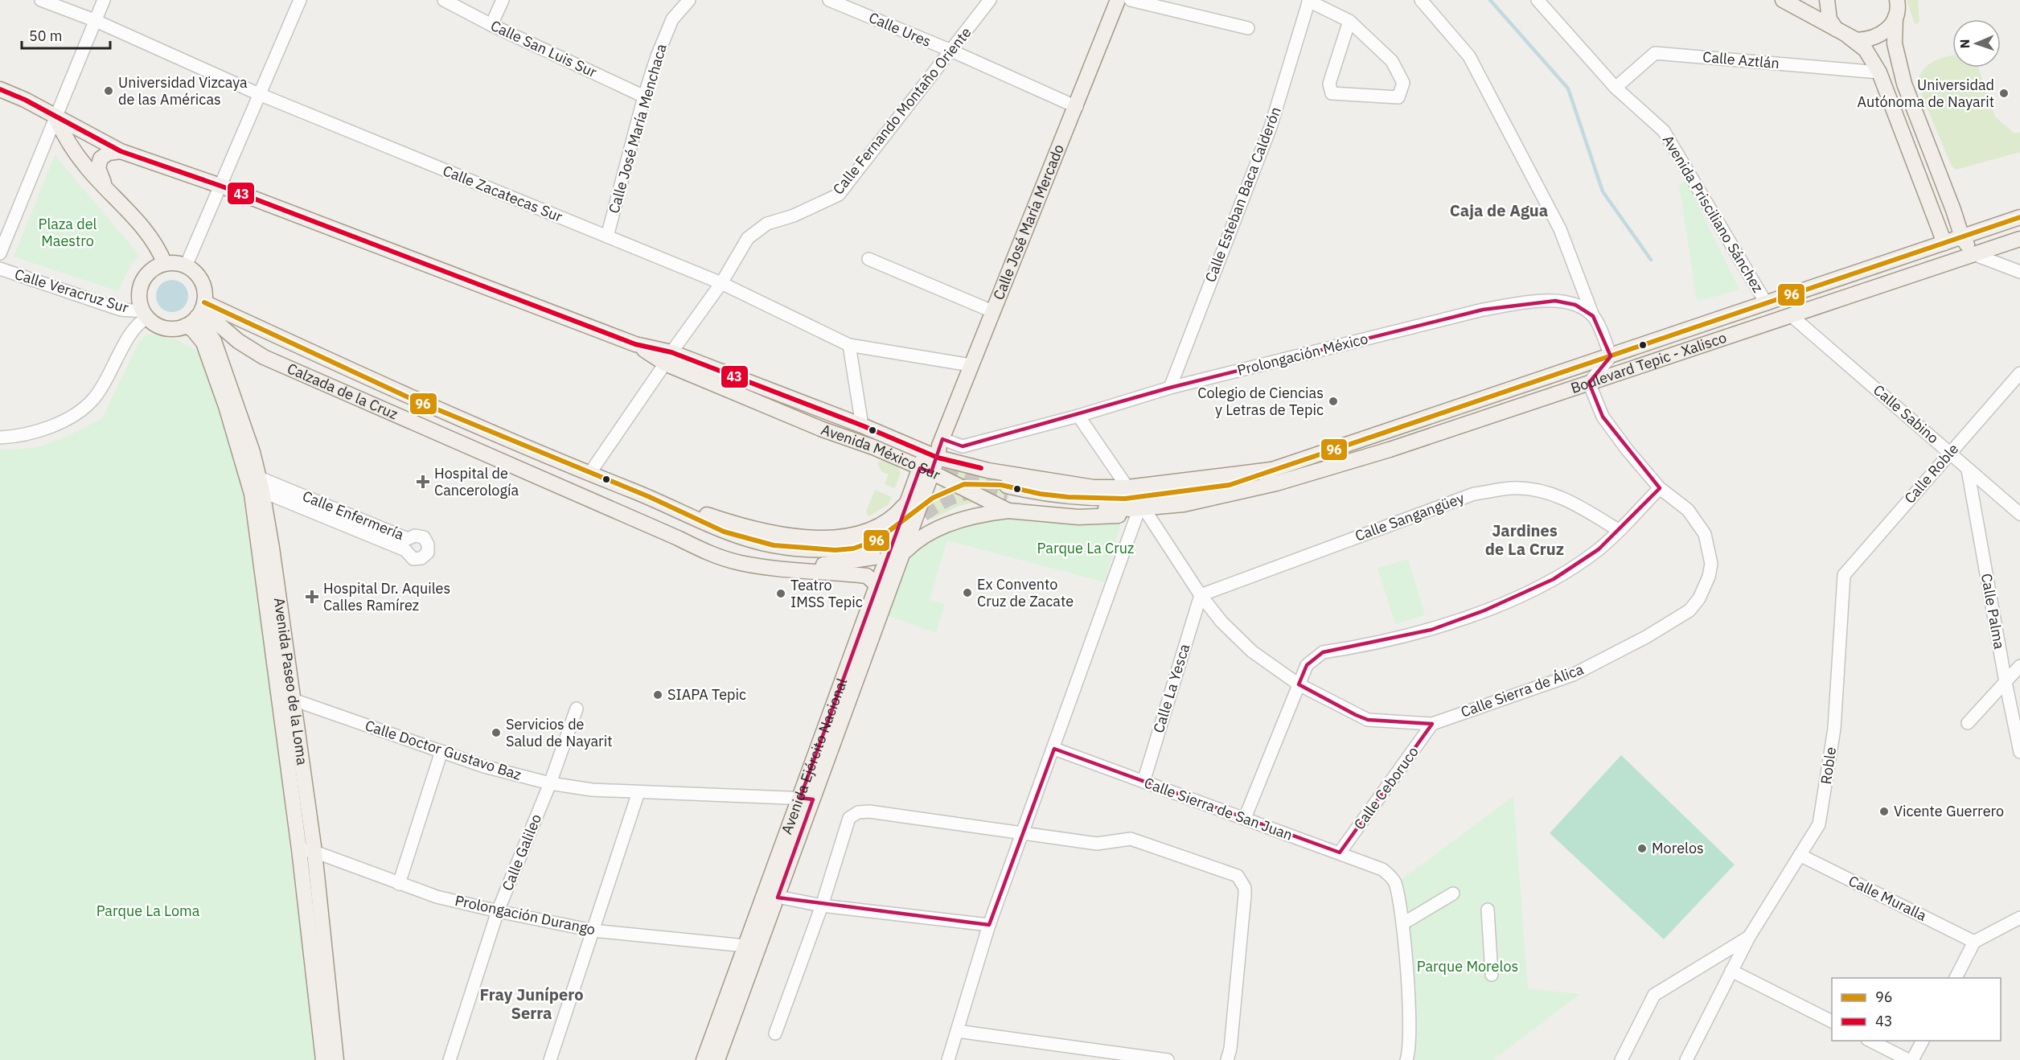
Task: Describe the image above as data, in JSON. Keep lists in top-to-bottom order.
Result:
{
  "streets": {
    "main road": [
      "Calle José María Mercado",
      "Boulevard Tepic - Xalisco",
      "Calzada de la Cruz",
      "Avenida México Sur",
      "Avenida Paseo de la Loma",
      "Avenida Ejército Nacional"
    ],
    "street": [
      "Calle Ures",
      "Calle San Luis Sur",
      "Calle Aztlán",
      "Calle Fernando Montaño Oriente",
      "Calle José María Menchaca",
      "Calle Zacatecas Sur",
      "Calle Esteban Baca Calderón",
      "Avenida Prisciliano Sánchez",
      "Calle Veracruz Sur",
      "Prolongación México",
      "Calle Sabino",
      "Calle Roble",
      "Calle Enfermería",
      "Calle Sangangüey",
      "Calle Palma",
      "Calle La Yesca",
      "Calle Sierra de Álica",
      "Calle Doctor Gustavo Baz",
      "Roble",
      "Calle Ceboruco",
      "Calle Sierra de San Juan",
      "Calle Galileo",
      "Calle Muralla",
      "Prolongación Durango"
    ]
  },
  "crossings": [
    ["Calle Ures", "Calle Fernando Montaño Oriente"],
    ["Calle Ures", "Calle José María Mercado"],
    ["Calle San Luis Sur", "Calle José María Menchaca"],
    ["Calle Aztlán", "Avenida Prisciliano Sánchez"],
    ["Calle Fernando Montaño Oriente", "Calle Zacatecas Sur"],
    ["Calle Fernando Montaño Oriente", "Calzada de la Cruz"],
    ["Calle Fernando Montaño Oriente", "Avenida México Sur"],
    ["Calle José María Menchaca", "Calle Zacatecas Sur"],
    ["Calle Zacatecas Sur", "Calle José María Mercado"],
    ["Calle Esteban Baca Calderón", "Prolongación México"],
    ["Avenida Prisciliano Sánchez", "Boulevard Tepic - Xalisco"],
    ["Calle José María Mercado", "Prolongación México"],
    ["Calle José María Mercado", "Avenida México Sur"],
    ["Calle José María Mercado", "Avenida Ejército Nacional"],
    ["Calle Veracruz Sur", "Calzada de la Cruz"],
    ["Calle Veracruz Sur", "Avenida Paseo de la Loma"],
    ["Prolongación México", "Avenida México Sur"],
    ["Prolongación México", "Avenida Ejército Nacional"],
    ["Boulevard Tepic - Xalisco", "Calle Sabino"],
    ["Boulevard Tepic - Xalisco", "Avenida México Sur"],
    ["Boulevard Tepic - Xalisco", "Calle Sierra de Álica"],
    ["Calzada de la Cruz", "Avenida Paseo de la Loma"],
    ["Calle Sabino", "Calle Roble"],
    ["Calle Sabino", "Calle Palma"],
    ["Avenida México Sur", "Calle Sierra de Álica"],
    ["Avenida México Sur", "Avenida Ejército Nacional"],
    ["Calle Roble", "Roble"],
    ["Calle Enfermería", "Avenida Paseo de la Loma"],
    ["Calle Sangangüey", "Calle La Yesca"],
    ["Calle Sangangüey", "Calle Sierra de Álica"],
    ["Avenida Paseo de la Loma", "Calle Doctor Gustavo Baz"],
    ["Avenida Paseo de la Loma", "Prolongación Durango"],
    ["Calle La Yesca", "Calle Sierra de Álica"],
    ["Calle La Yesca", "Calle Sierra de San Juan"],
    ["Calle Sierra de Álica", "Calle Ceboruco"],
    ["Calle Doctor Gustavo Baz", "Avenida Ejército Nacional"],
    ["Calle Doctor Gustavo Baz", "Calle Galileo"],
    ["Avenida Ejército Nacional", "Prolongación Durango"],
    ["Roble", "Calle Muralla"],
    ["Calle Ceboruco", "Calle Sierra de San Juan"],
    ["Calle Galileo", "Prolongación Durango"]
  ],
  "districts": ["Caja de Agua", "Jardines de La Cruz", "Fray Junípero Serra"],
  "parks": [
    "Plaza del Maestro",
    "Parque La Cruz",
    "Parque La Loma",
    "Parque Morelos"
  ],
  "places": {
    "other": [
      "Universidad Vizcaya de las Américas",
      "Universidad Autónoma de Nayarit",
      "Colegio de Ciencias y Letras de Tepic",
      "Ex Convento Cruz de Zacate",
      "Teatro IMSS Tepic",
      "SIAPA Tepic",
      "Servicios de Salud de Nayarit",
      "Vicente Guerrero",
      "Morelos"
    ],
    "health": ["Hospital de Cancerología", "Hospital Dr. Aquiles Calles Ramírez"]
  },
  "lines": ["transit line 43", "transit line 96"],
  "legend": ["96", "43"],
  "scale_bar": "50 m",
  "north": "left"
}
